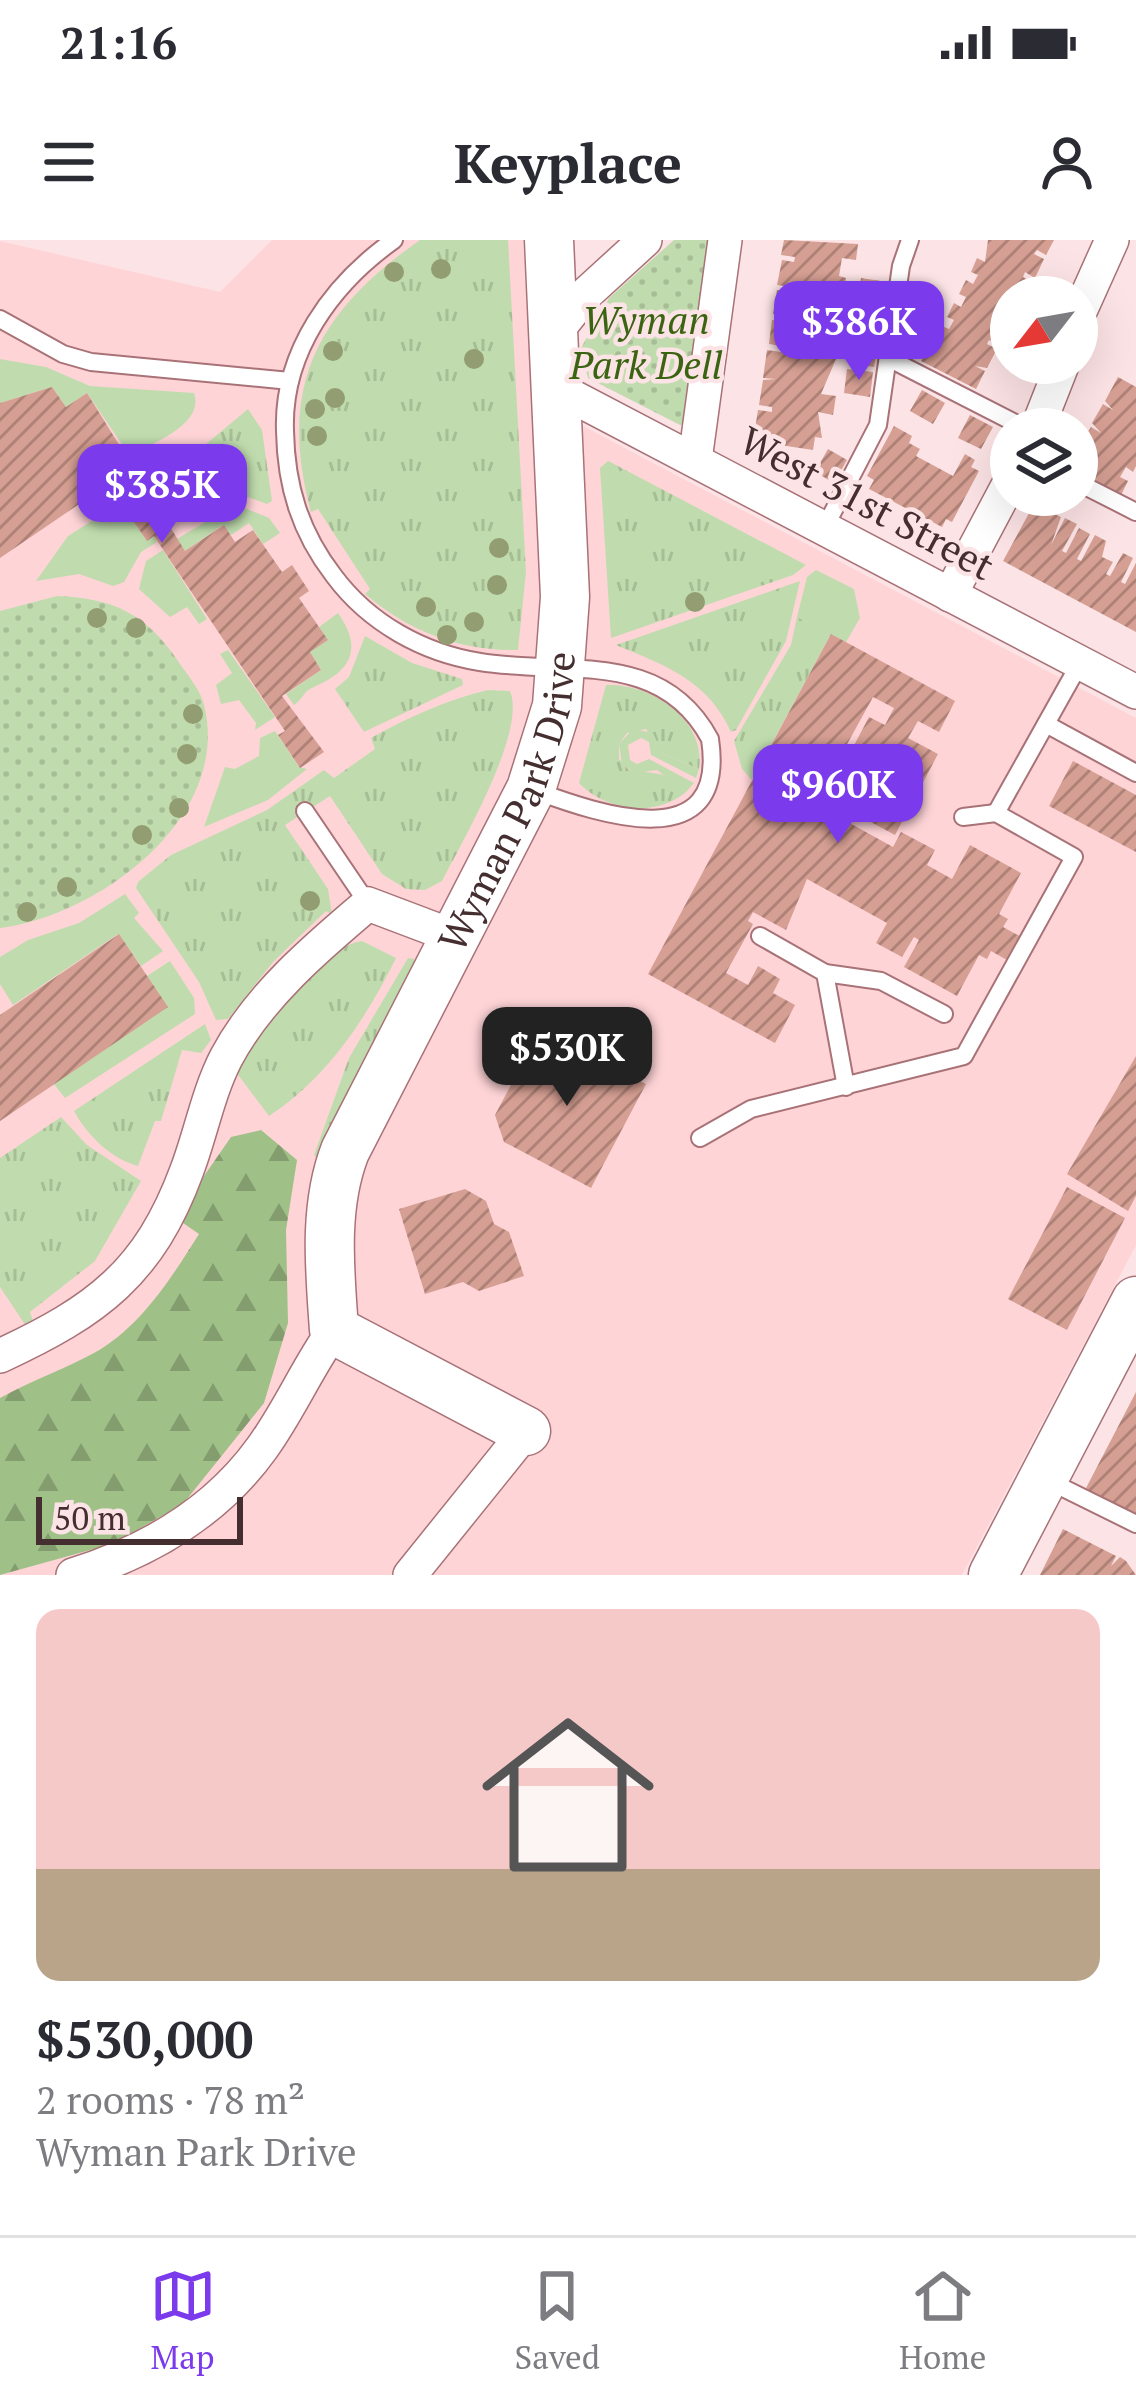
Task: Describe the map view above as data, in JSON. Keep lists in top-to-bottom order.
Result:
{
  "streets": {
    "street": ["West 31st Street", "Wyman Park Drive"]
  },
  "crossings": [
    ["West 31st Street", "Wyman Park Drive"]
  ],
  "parks": ["Wyman Park Dell"],
  "scale_bar": "50 m",
  "north": "bottom left",
  "page": {
    "status": "21:16",
    "header": "Keyplace",
    "price": [
      "$386K",
      "$385K",
      "$960K",
      "$530K"
    ],
    "scale": "50 m",
    "list": [
      {
        "name": "$530,000",
        "note": "2 rooms · 78 m² · Wyman Park Drive"
      }
    ],
    "tabs": ["Map", "Saved", "Home"]
  }
}
